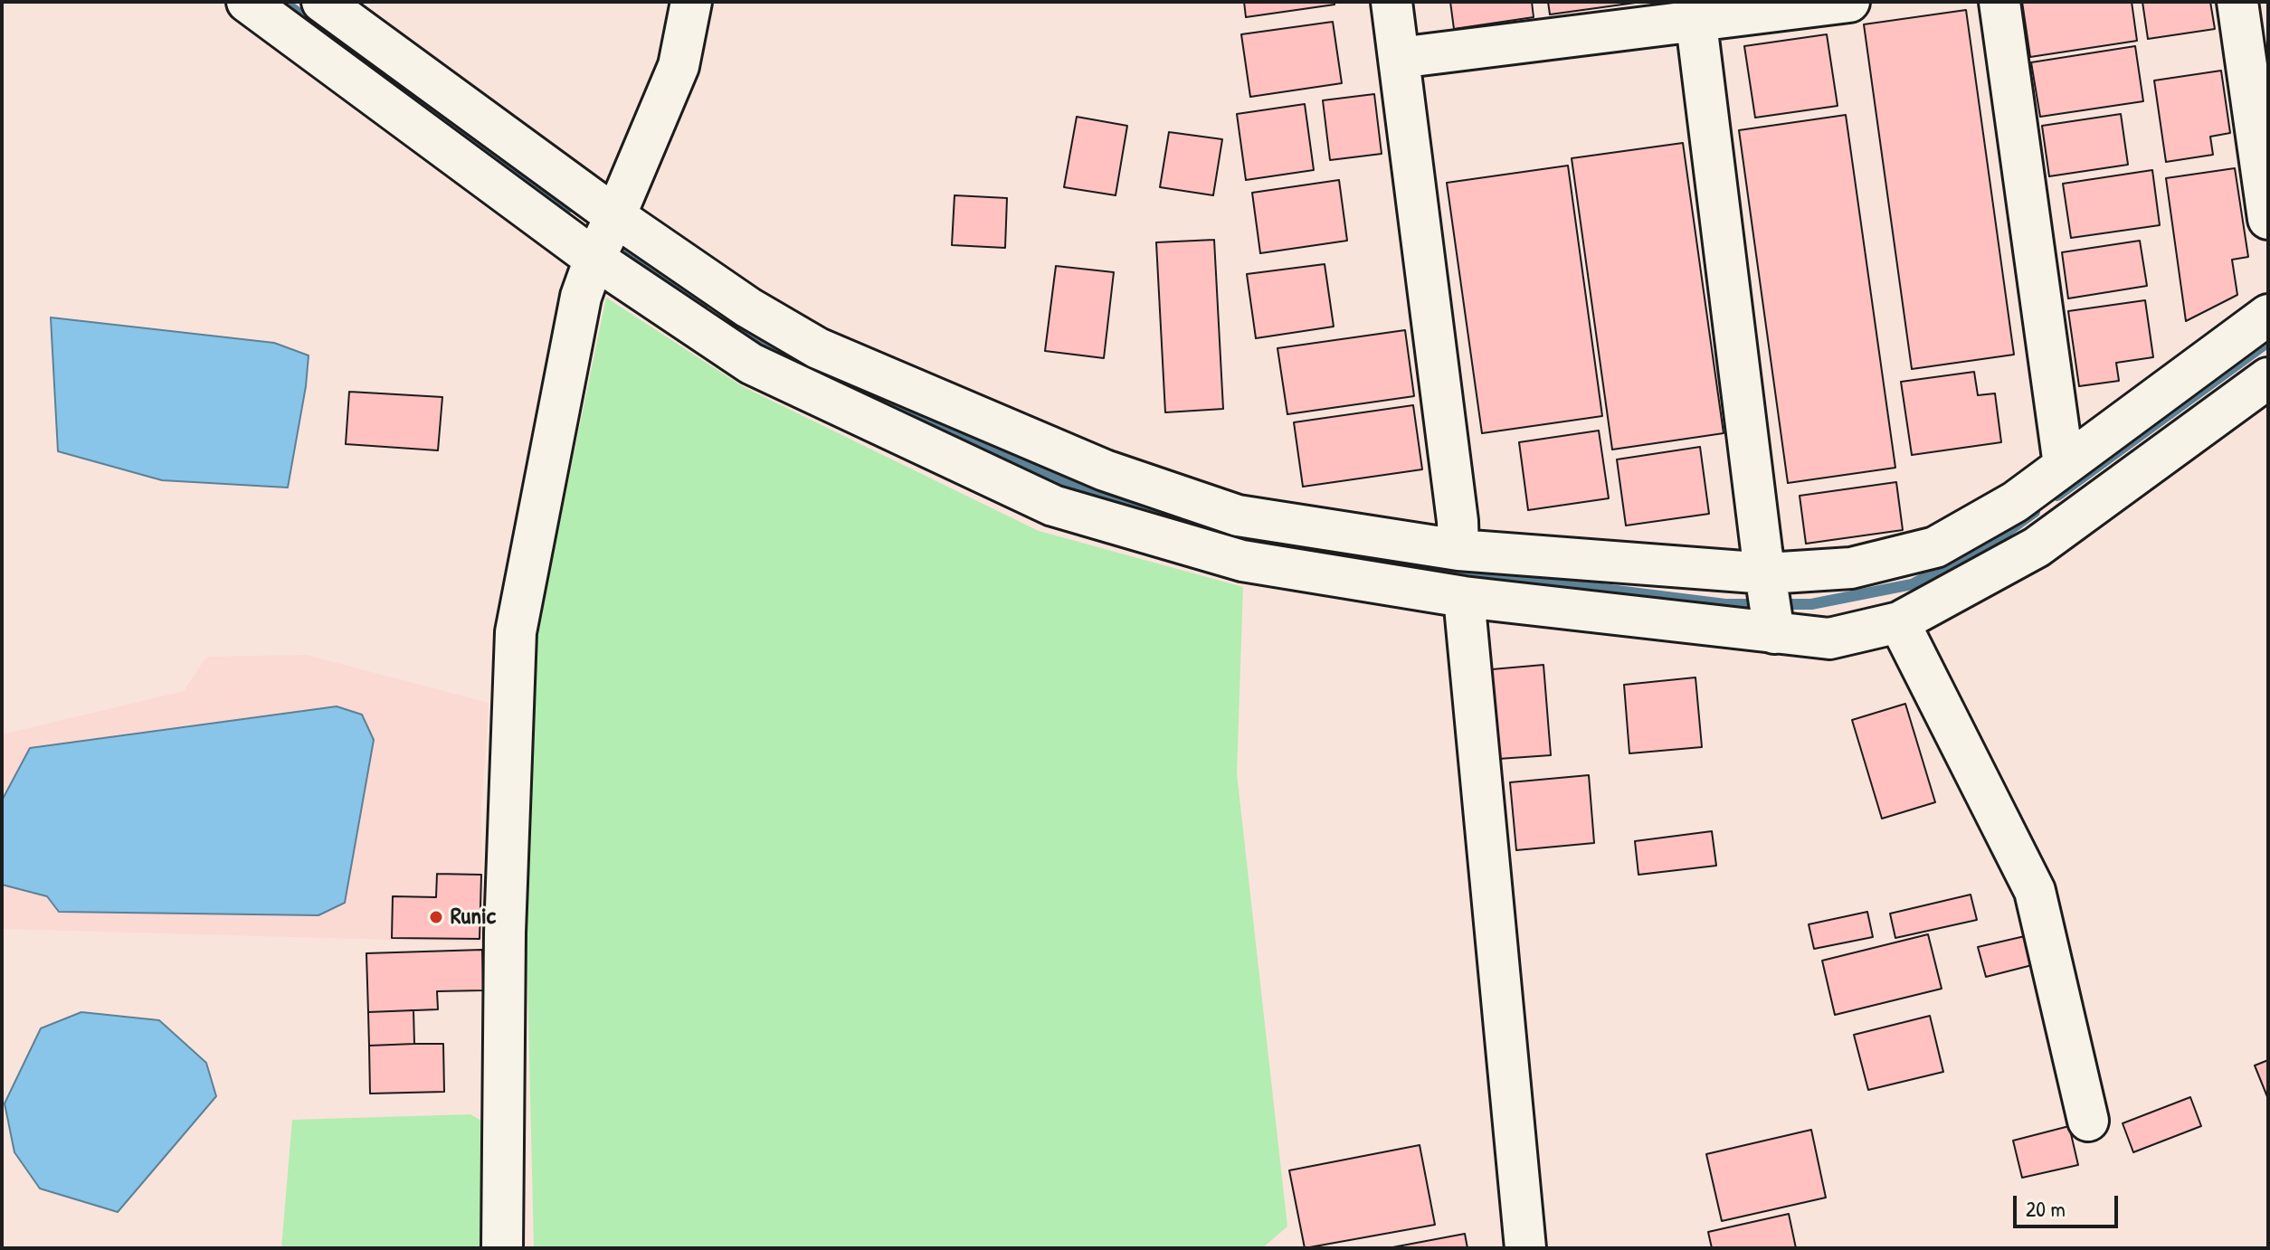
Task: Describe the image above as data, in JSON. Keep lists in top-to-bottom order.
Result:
{
  "places": ["Runic"],
  "scale_bar": "20 m"
}
